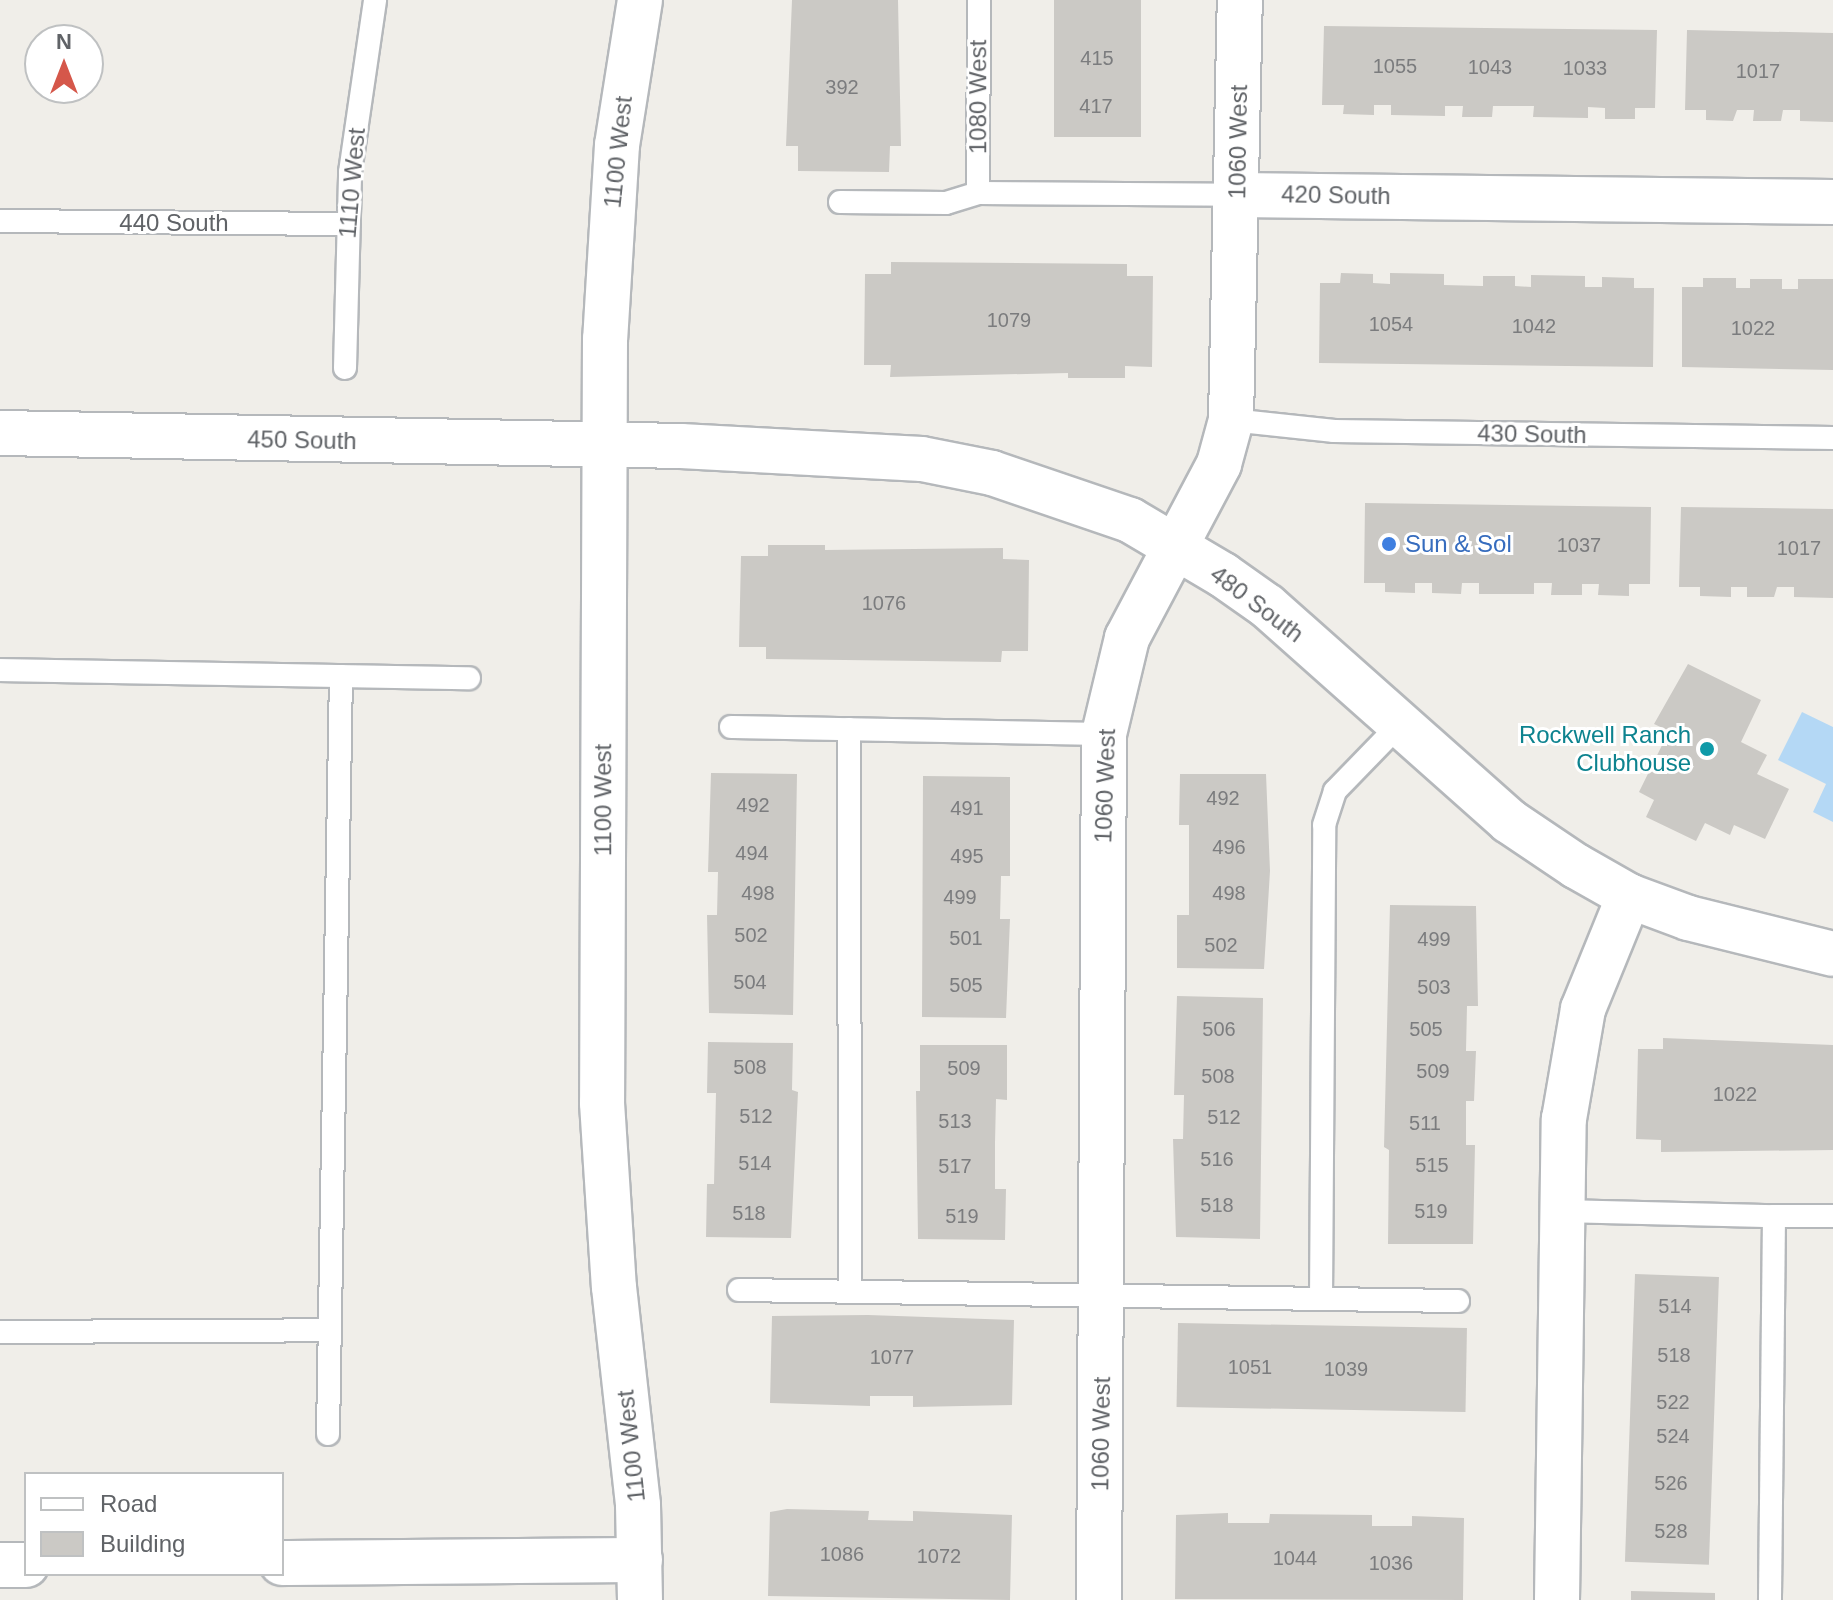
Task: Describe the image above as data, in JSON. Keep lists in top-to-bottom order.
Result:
{
  "streets": {
    "street": [
      "1060 West",
      "1100 West",
      "420 South",
      "450 South",
      "480 South"
    ],
    "lane": [
      "1080 West",
      "1110 West",
      "440 South",
      "430 South"
    ]
  },
  "crossings": [
    ["1080 West", "420 South"],
    ["1060 West", "420 South"],
    ["1060 West", "430 South"],
    ["1060 West", "480 South"],
    ["1100 West", "450 South"],
    ["1100 West", "480 South"],
    ["1110 West", "440 South"],
    ["450 South", "480 South"]
  ],
  "places": ["Sun & Sol", "Rockwell Ranch Clubhouse"],
  "house_numbers": [
    "415",
    "1055",
    "1043",
    "1033",
    "1017",
    "392",
    "417",
    "1079",
    "1054",
    "1042",
    "1022",
    "1037",
    "1017",
    "1076",
    "492",
    "492",
    "491",
    "496",
    "494",
    "495",
    "498",
    "498",
    "499",
    "502",
    "501",
    "499",
    "502",
    "504",
    "505",
    "503",
    "506",
    "505",
    "508",
    "509",
    "509",
    "508",
    "1022",
    "512",
    "512",
    "513",
    "511",
    "516",
    "514",
    "515",
    "517",
    "518",
    "519",
    "518",
    "519",
    "514",
    "518",
    "1077",
    "1051",
    "1039",
    "522",
    "524",
    "526",
    "528",
    "1086",
    "1072",
    "1044",
    "1036"
  ],
  "legend": ["Road", "Building"],
  "north": "top"
}
